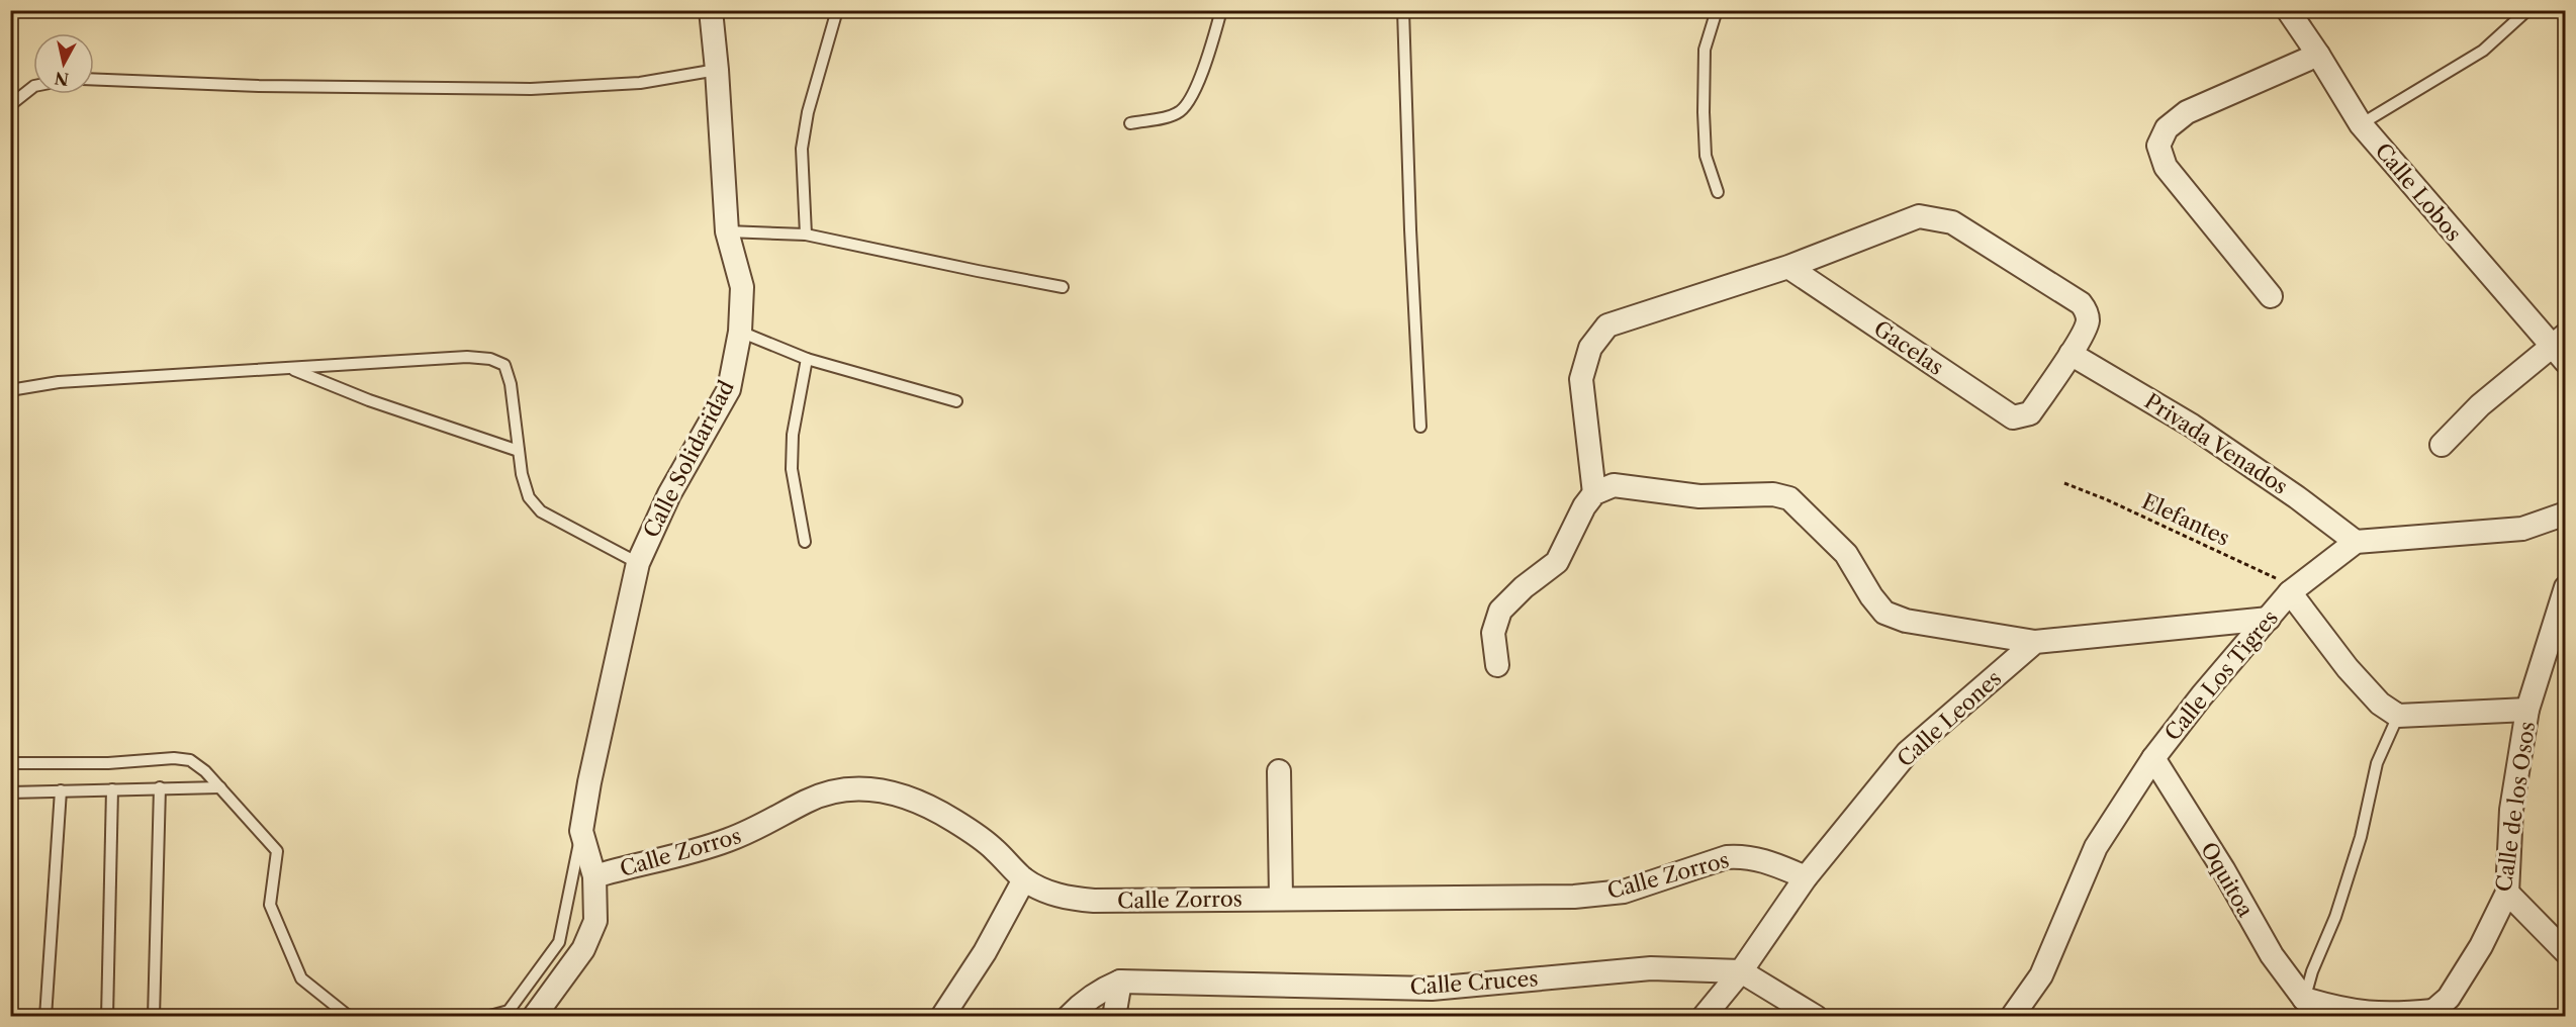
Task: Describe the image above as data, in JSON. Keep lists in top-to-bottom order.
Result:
{
  "streets": {
    "street": [
      "Calle Lobos",
      "Gacelas",
      "Privada Venados",
      "Calle Solidaridad",
      "Calle Los Tigres",
      "Calle Leones",
      "Calle de los Osos",
      "Calle Zorros",
      "Oquitoa",
      "Calle Cruces"
    ],
    "path": ["Elefantes"]
  },
  "crossings": [
    ["Gacelas", "Privada Venados"],
    ["Privada Venados", "Calle Los Tigres"],
    ["Calle Solidaridad", "Calle Zorros"],
    ["Elefantes", "Calle Los Tigres"],
    ["Calle Los Tigres", "Oquitoa"],
    ["Calle Leones", "Calle Zorros"],
    ["Calle Leones", "Calle Cruces"]
  ],
  "north": "bottom"
}
